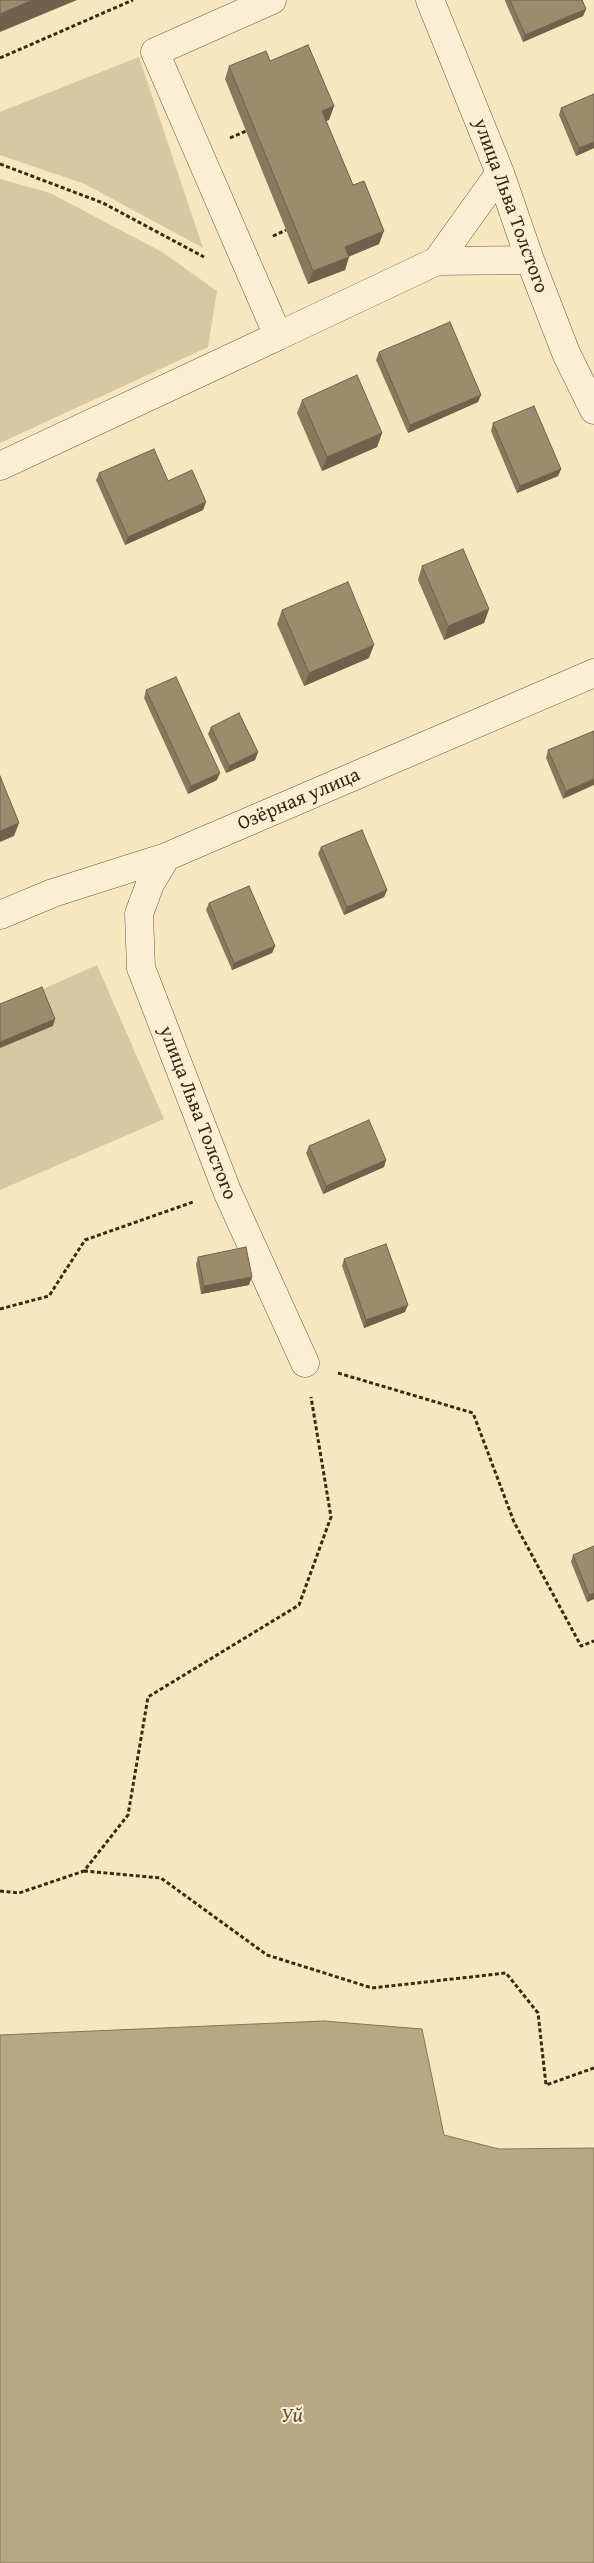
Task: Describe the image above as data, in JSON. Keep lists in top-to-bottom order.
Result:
{
  "streets": {
    "street": ["улица Льва Толстого", "Озёрная улица"]
  },
  "crossings": [
    ["улица Льва Толстого", "Озёрная улица"]
  ],
  "water": ["Уй"]
}
